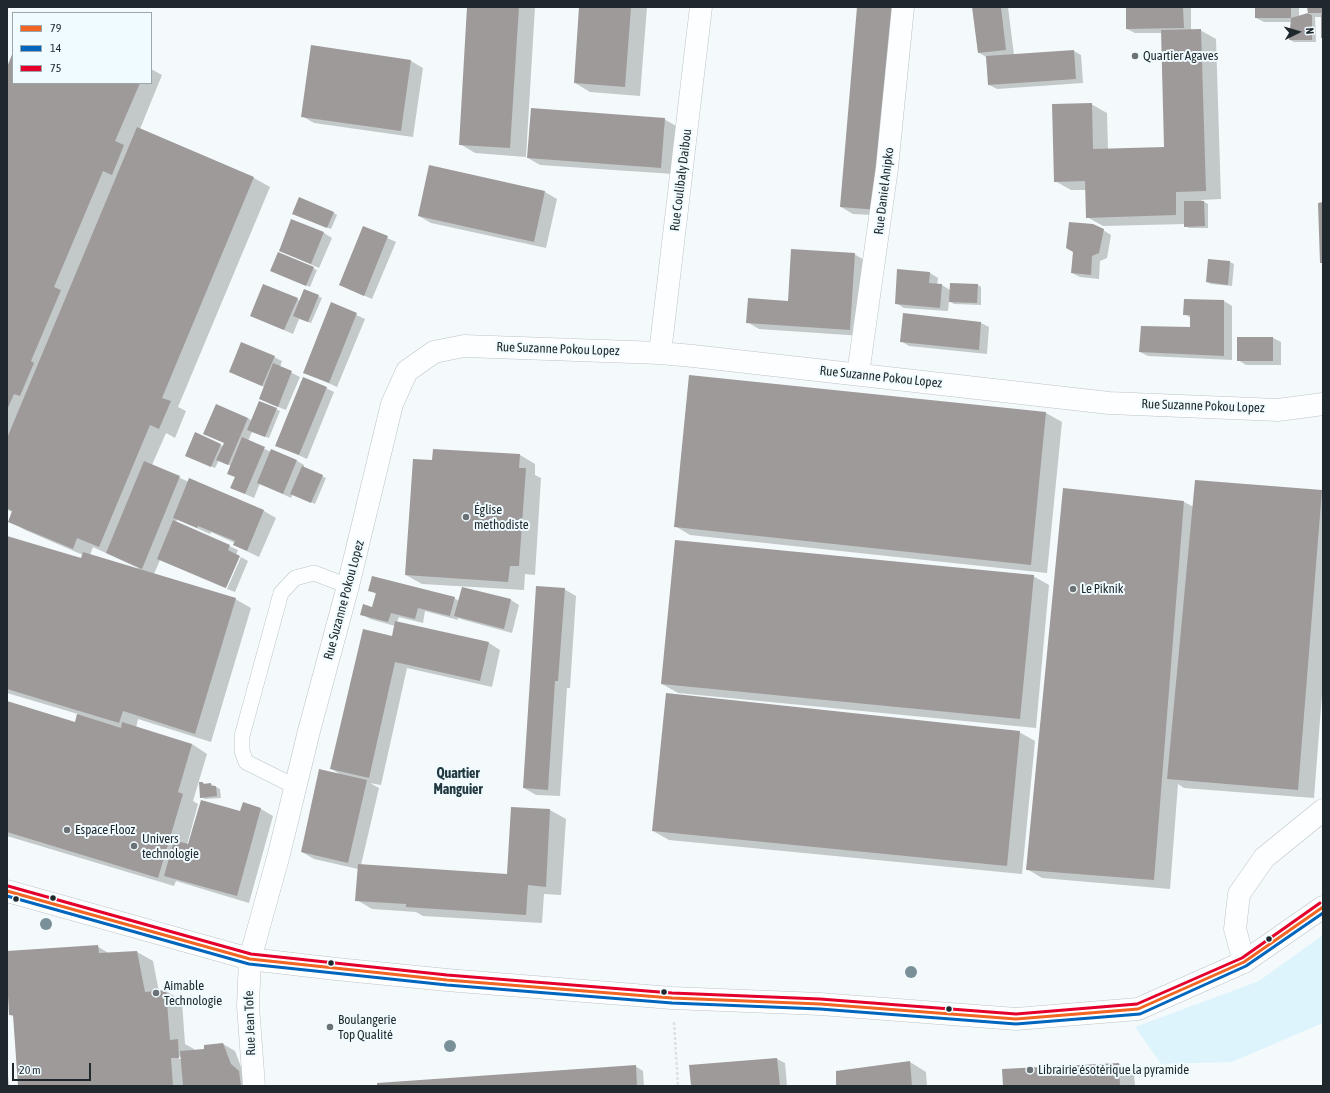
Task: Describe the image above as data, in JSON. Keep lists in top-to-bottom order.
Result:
{
  "streets": {
    "street": [
      "Rue Coulibaly Daibou",
      "Rue Daniel Anipko",
      "Rue Suzanne Pokou Lopez",
      "Rue Jean Tofe"
    ]
  },
  "crossings": [
    ["Rue Coulibaly Daibou", "Rue Suzanne Pokou Lopez"],
    ["Rue Daniel Anipko", "Rue Suzanne Pokou Lopez"],
    ["Rue Suzanne Pokou Lopez", "Rue Jean Tofe"]
  ],
  "districts": ["Quartier Manguier"],
  "places": [
    "Quartier Agaves",
    "Église methodiste",
    "Le Piknik",
    "Espace Flooz",
    "Univers technologie",
    "Aimable Technologie",
    "Boulangerie Top Qualité",
    "Librairie ésotérique la pyramide"
  ],
  "lines": ["transit line 75", "transit line 79", "transit line 14"],
  "legend": ["79", "14", "75"],
  "scale_bar": "20 m",
  "north": "right"
}
